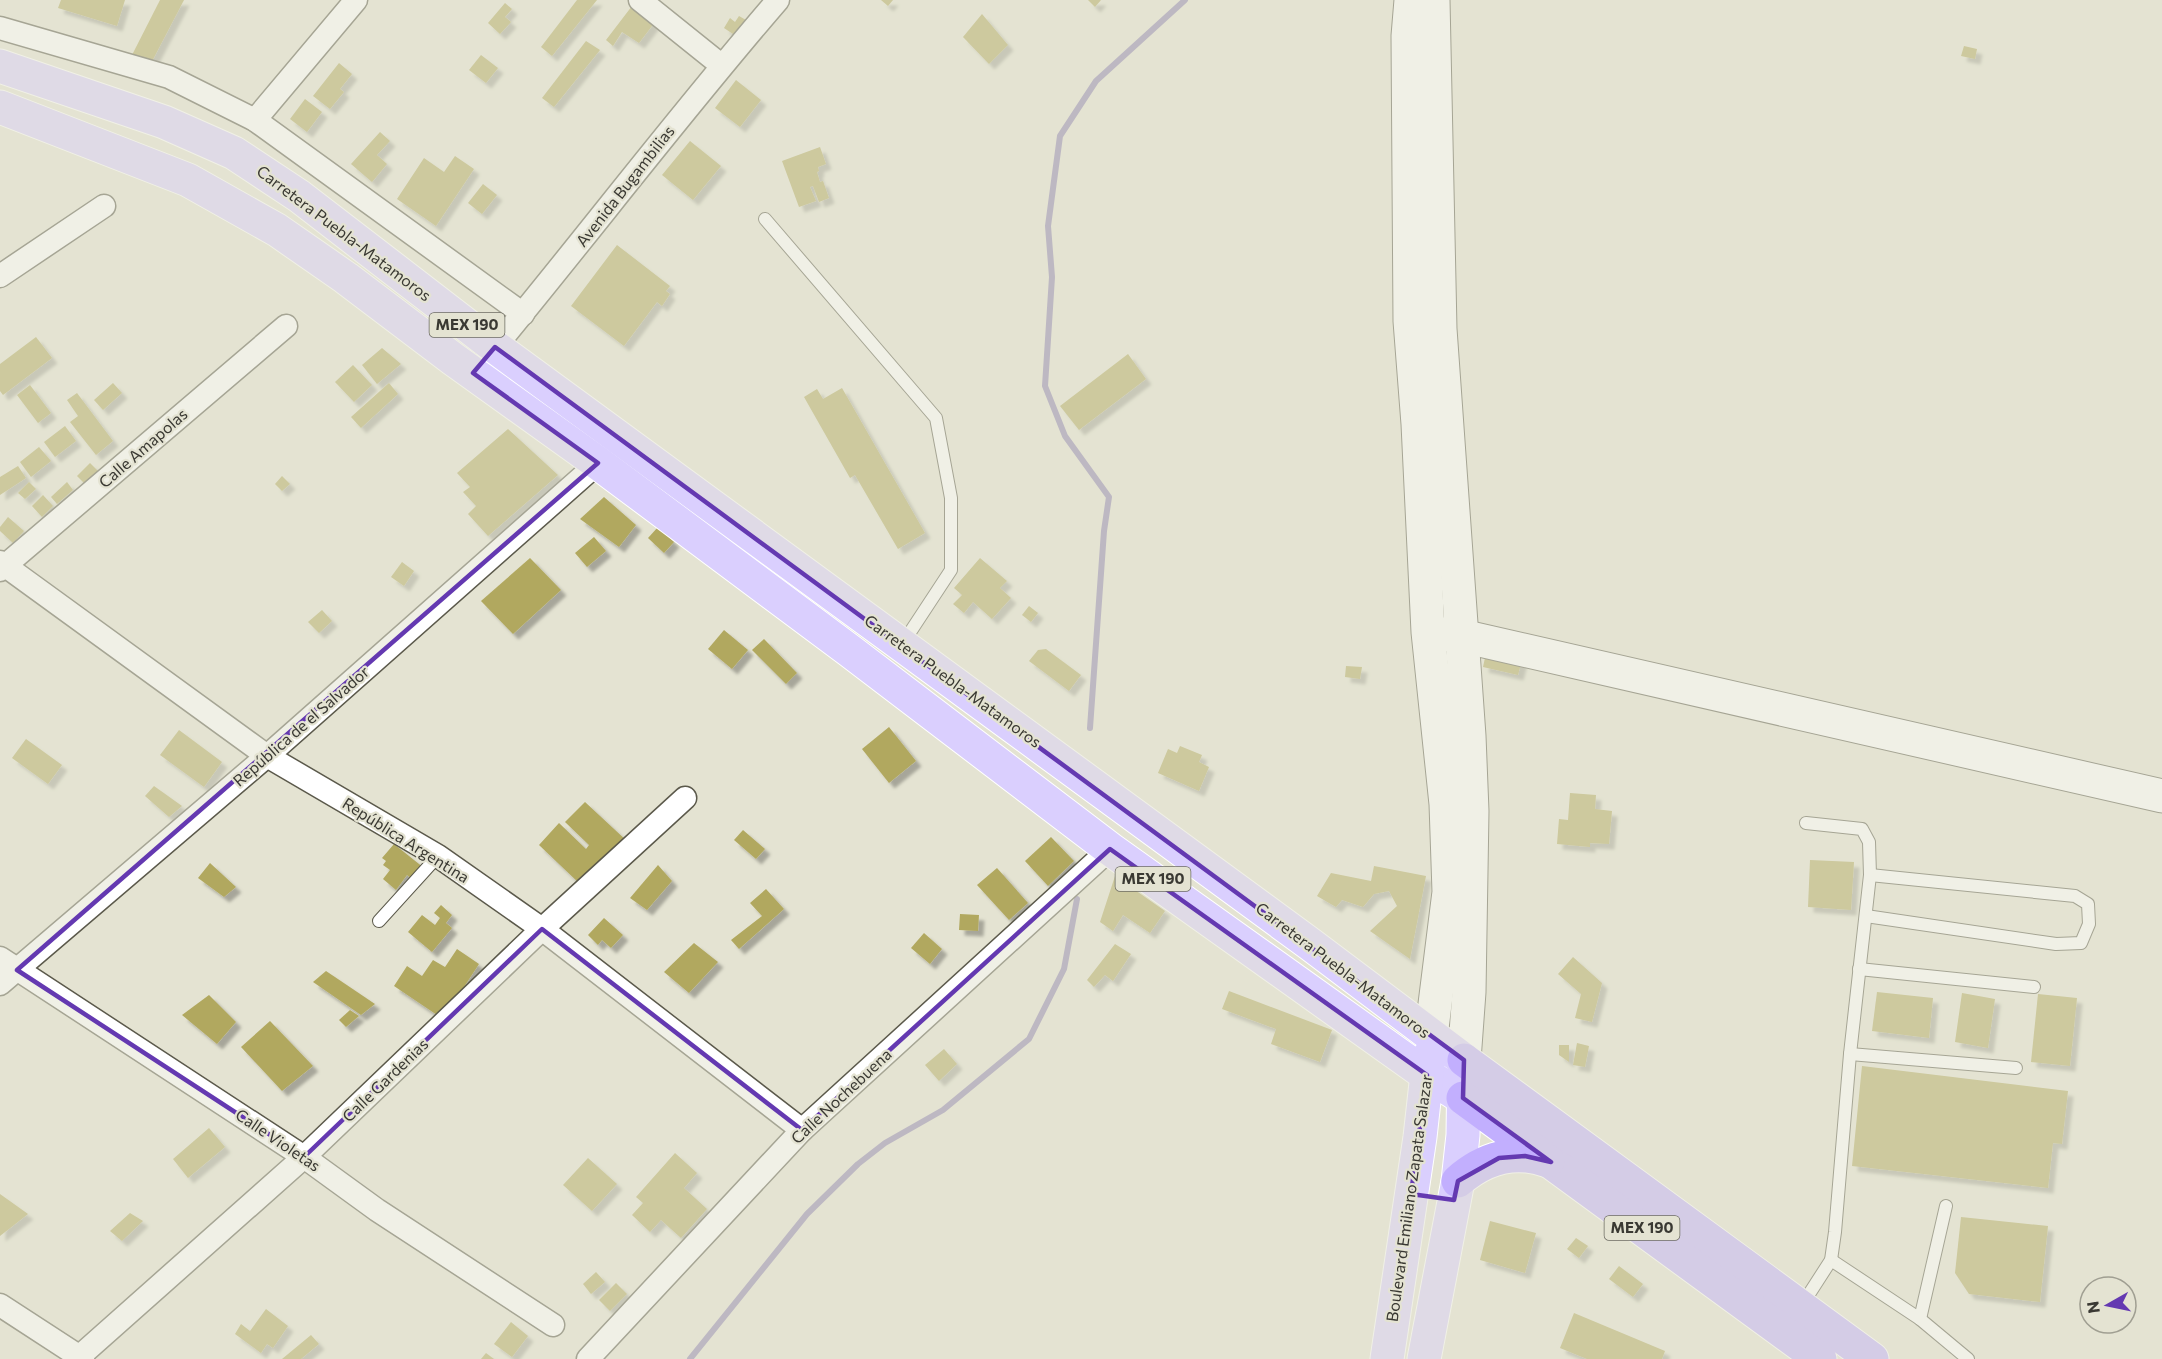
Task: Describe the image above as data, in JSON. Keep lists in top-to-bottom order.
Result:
{
  "streets": {
    "highway": ["Carretera Puebla-Matamoros", "MEX 190"],
    "main road": ["Boulevard Emiliano Zapata Salazar"],
    "street": [
      "Avenida Bugambilias",
      "Calle Amapolas",
      "República de el Salvador",
      "República Argentina",
      "Calle Gardenias",
      "Calle Nochebuena",
      "Calle Violetas"
    ]
  },
  "crossings": [
    ["Avenida Bugambilias", "Carretera Puebla-Matamoros"],
    ["Carretera Puebla-Matamoros", "República de el Salvador"],
    ["Carretera Puebla-Matamoros", "Calle Nochebuena"],
    ["Carretera Puebla-Matamoros", "Boulevard Emiliano Zapata Salazar"],
    ["Calle Amapolas", "República Argentina"],
    ["República de el Salvador", "República Argentina"],
    ["República de el Salvador", "Calle Violetas"],
    ["República Argentina", "Calle Gardenias"],
    ["República Argentina", "Calle Nochebuena"],
    ["Calle Gardenias", "Calle Violetas"]
  ],
  "north": "left"
}
